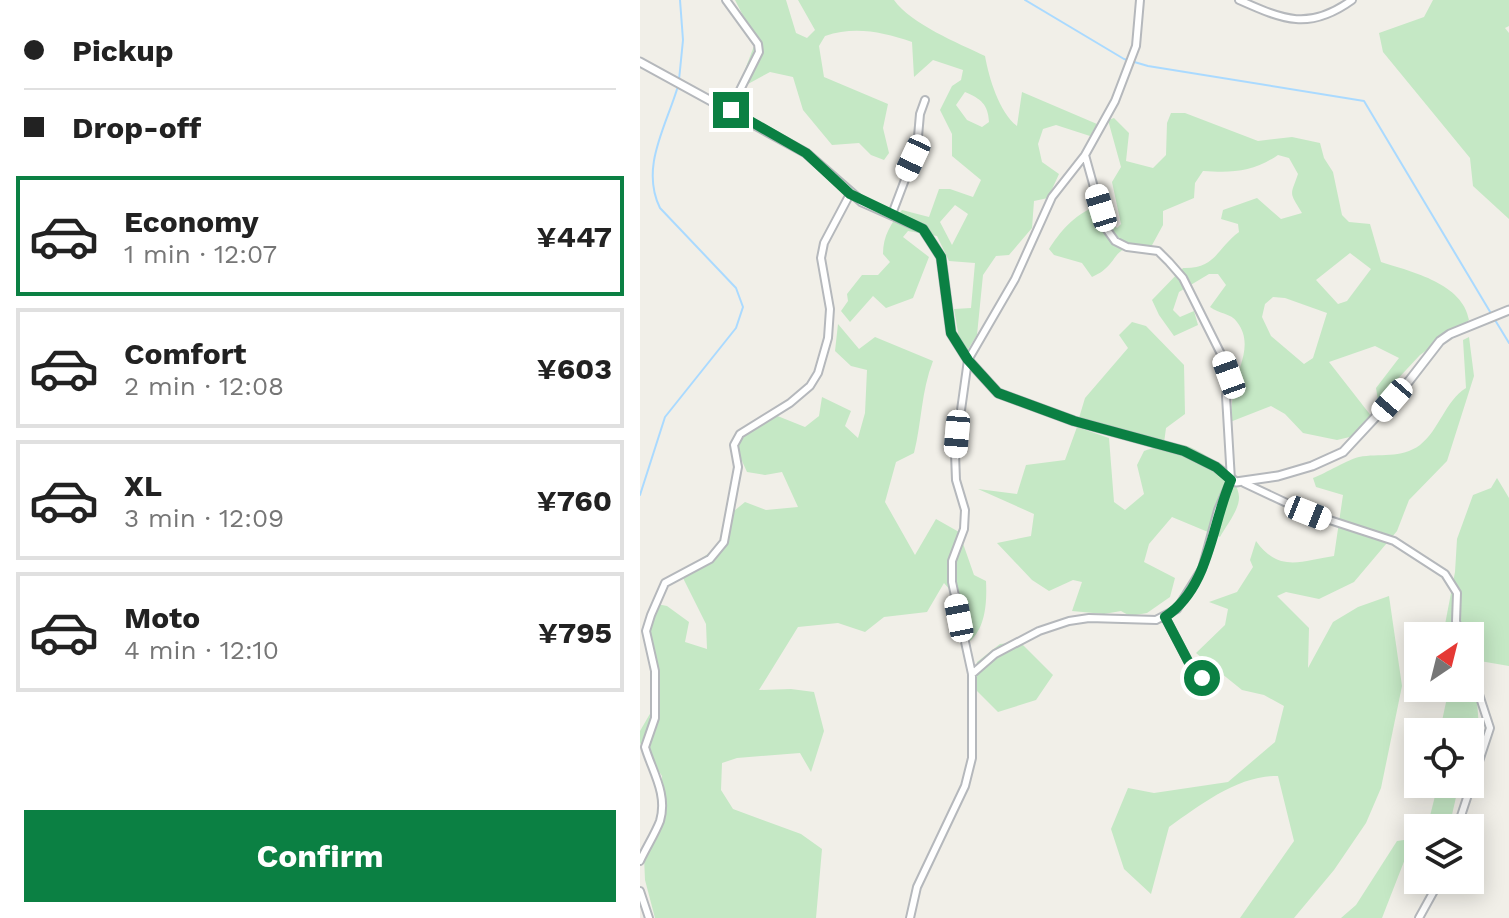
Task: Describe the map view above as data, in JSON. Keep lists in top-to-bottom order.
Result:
{
  "north": "top right",
  "page": {
    "banner": ["Pickup", "Drop-off"],
    "list": [
      {
        "name": "Economy",
        "note": "1 min · 12:07",
        "value": "¥447"
      },
      {
        "name": "Comfort",
        "note": "2 min · 12:08",
        "value": "¥603"
      },
      {
        "name": "XL",
        "note": "3 min · 12:09",
        "value": "¥760"
      },
      {
        "name": "Moto",
        "note": "4 min · 12:10",
        "value": "¥795"
      }
    ],
    "buttons": "Confirm"
  }
}
